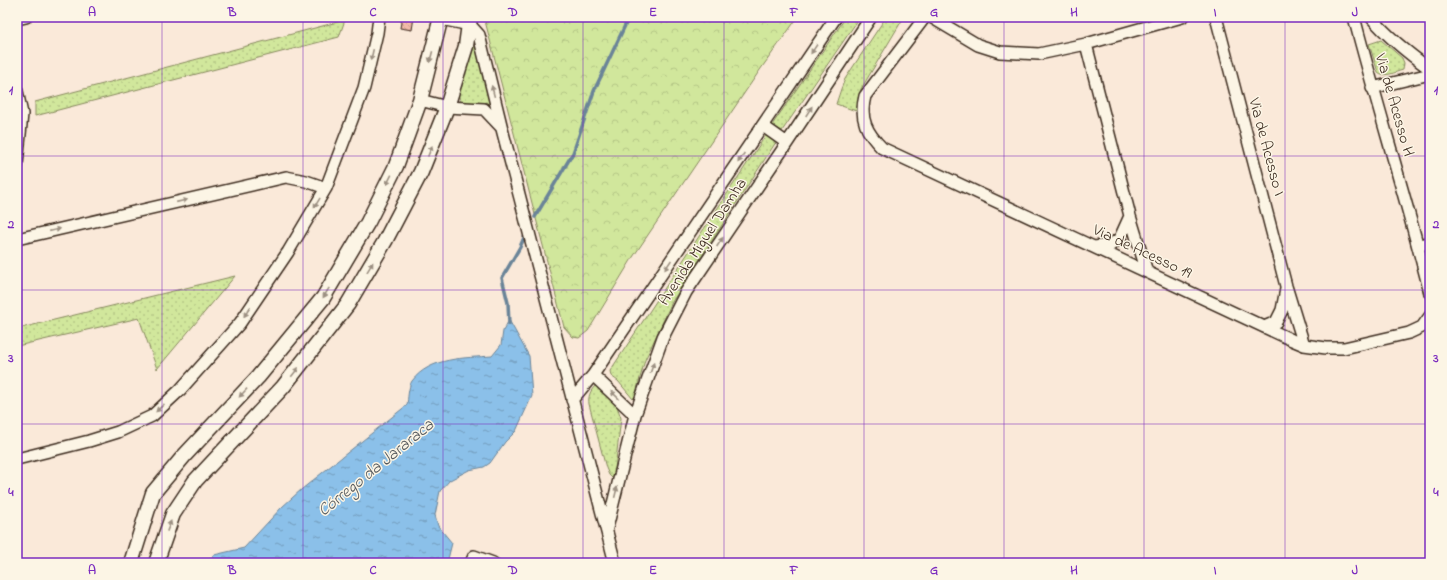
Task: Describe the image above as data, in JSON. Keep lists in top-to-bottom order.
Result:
{
  "streets": {
    "street": [
      "Via de Acesso H",
      "Via de Acesso I",
      "Avenida Miguel Damha",
      "Via de Acesso 19"
    ]
  },
  "crossings": [
    ["Via de Acesso I", "Via de Acesso 19"]
  ],
  "water": ["Córrego da Jararaca"],
  "grid": {
    "columns": [
      "A",
      "B",
      "C",
      "D",
      "E",
      "F",
      "G",
      "H",
      "I",
      "J"
    ],
    "rows": [
      "1",
      "2",
      "3",
      "4"
    ]
  }
}
